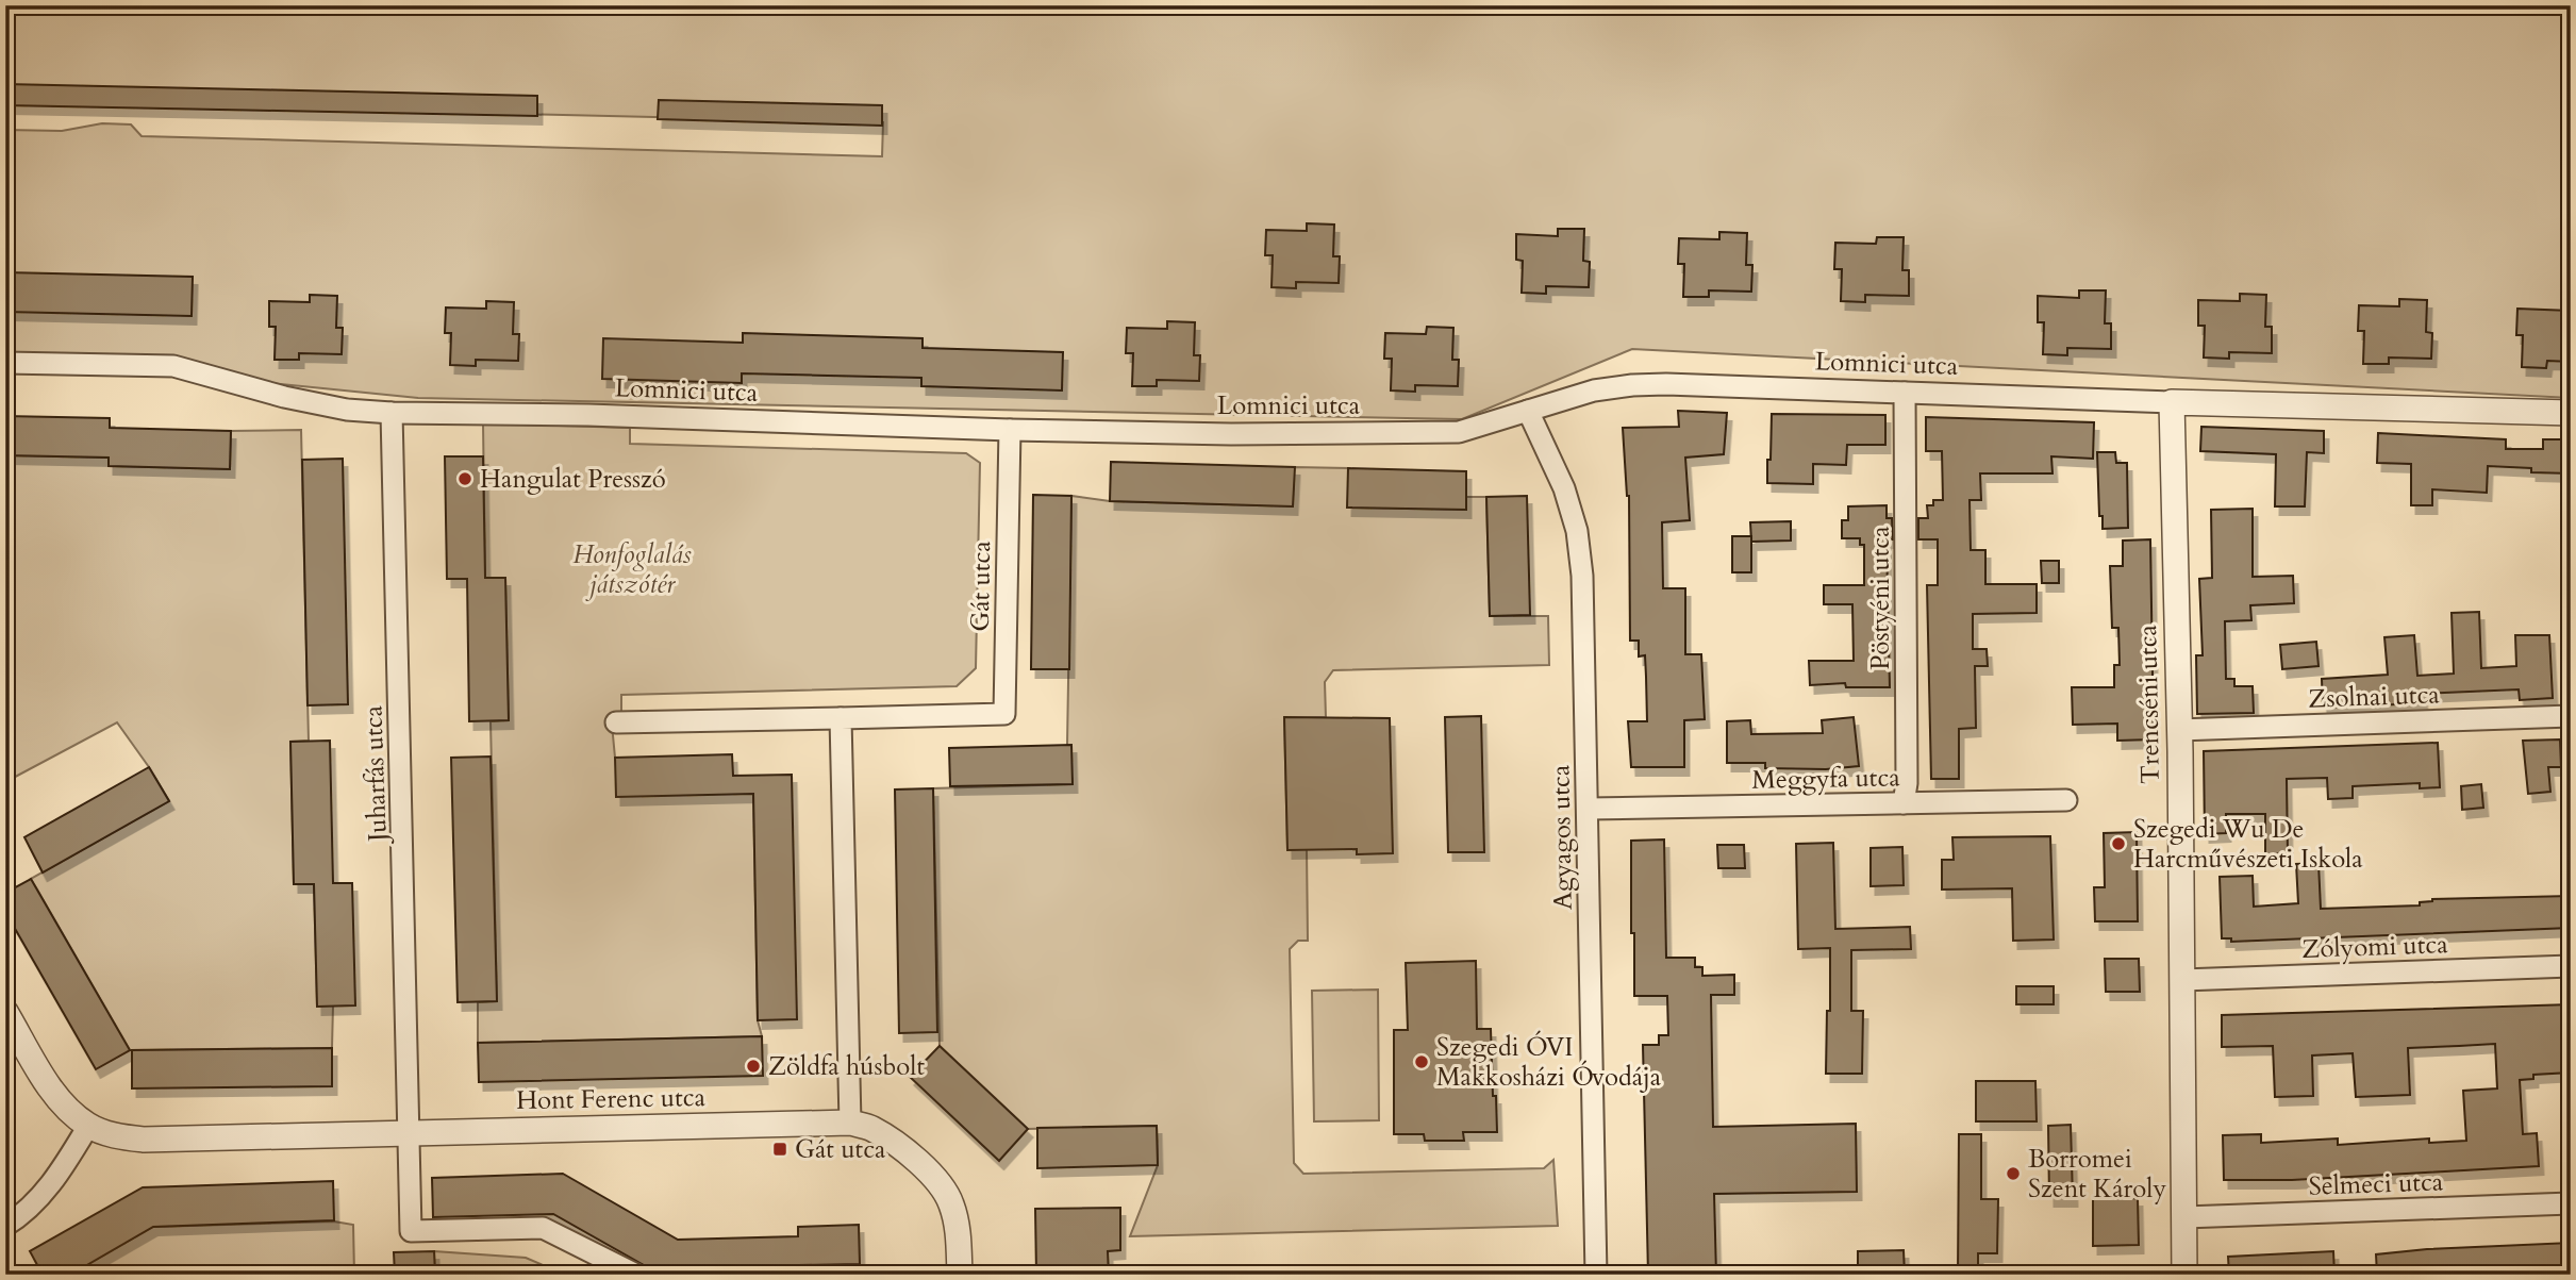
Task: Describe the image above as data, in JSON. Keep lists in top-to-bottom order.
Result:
{
  "streets": {
    "street": [
      "Lomnici utca",
      "Gát utca",
      "Pöstyéni utca",
      "Zsolnai utca",
      "Trencséni utca",
      "Juharfás utca",
      "Meggyfa utca",
      "Agyagos utca",
      "Zólyomi utca",
      "Hont Ferenc utca",
      "Selmeci utca"
    ]
  },
  "crossings": [
    ["Lomnici utca", "Gát utca"],
    ["Lomnici utca", "Pöstyéni utca"],
    ["Lomnici utca", "Trencséni utca"],
    ["Lomnici utca", "Juharfás utca"],
    ["Lomnici utca", "Agyagos utca"],
    ["Pöstyéni utca", "Meggyfa utca"],
    ["Zsolnai utca", "Trencséni utca"],
    ["Trencséni utca", "Zólyomi utca"],
    ["Trencséni utca", "Selmeci utca"],
    ["Juharfás utca", "Hont Ferenc utca"],
    ["Meggyfa utca", "Agyagos utca"]
  ],
  "parks": ["Honfoglalás játszótér"],
  "places": {
    "other": [
      "Hangulat Presszó",
      "Szegedi Wu De Harcművészeti Iskola",
      "Szegedi ÓVI Makkosházi Óvodája",
      "Zöldfa húsbolt",
      "Borromei Szent Károly"
    ],
    "transit": ["Gát utca"]
  }
}
